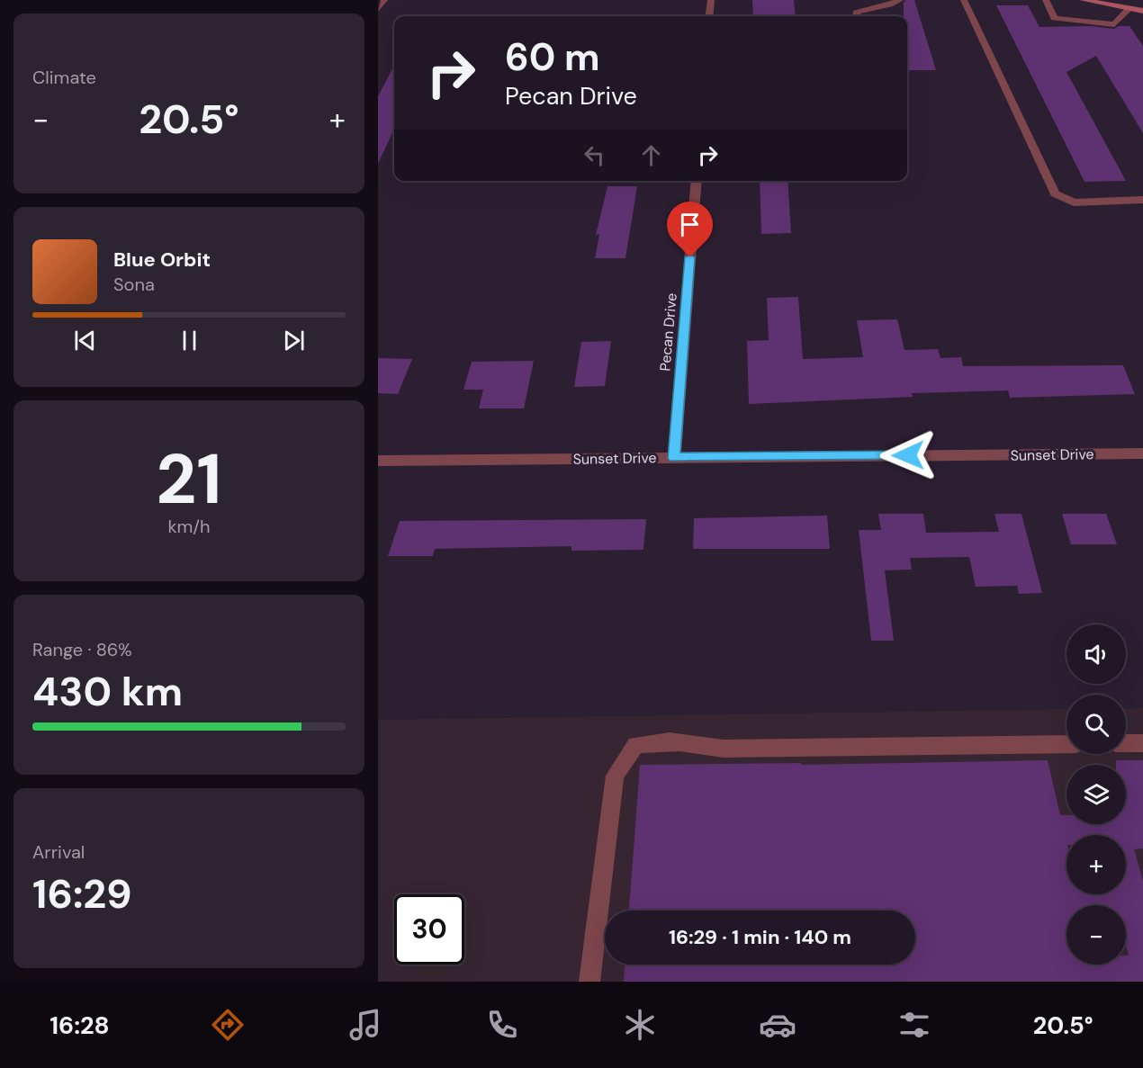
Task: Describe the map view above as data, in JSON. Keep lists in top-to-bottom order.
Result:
{
  "streets": {
    "street": ["Pecan Drive", "Sunset Drive"]
  },
  "crossings": [
    ["Pecan Drive", "Sunset Drive"]
  ],
  "page": {
    "tile": [
      "Climate",
      ["21", "km/h"],
      ["Range · 86%", "430 km"],
      ["Arrival", "16:29"]
    ],
    "turn": ["60 m", "Pecan Drive"],
    "heat": ["−", "20.5°", "+"],
    "song": ["Blue Orbit", "Sona"],
    "map_buttons": ["+", "−"],
    "limit": "30",
    "trip": "16:29 · 1 min · 140 m",
    "tabs": ["16:28", "20.5°"]
  }
}
